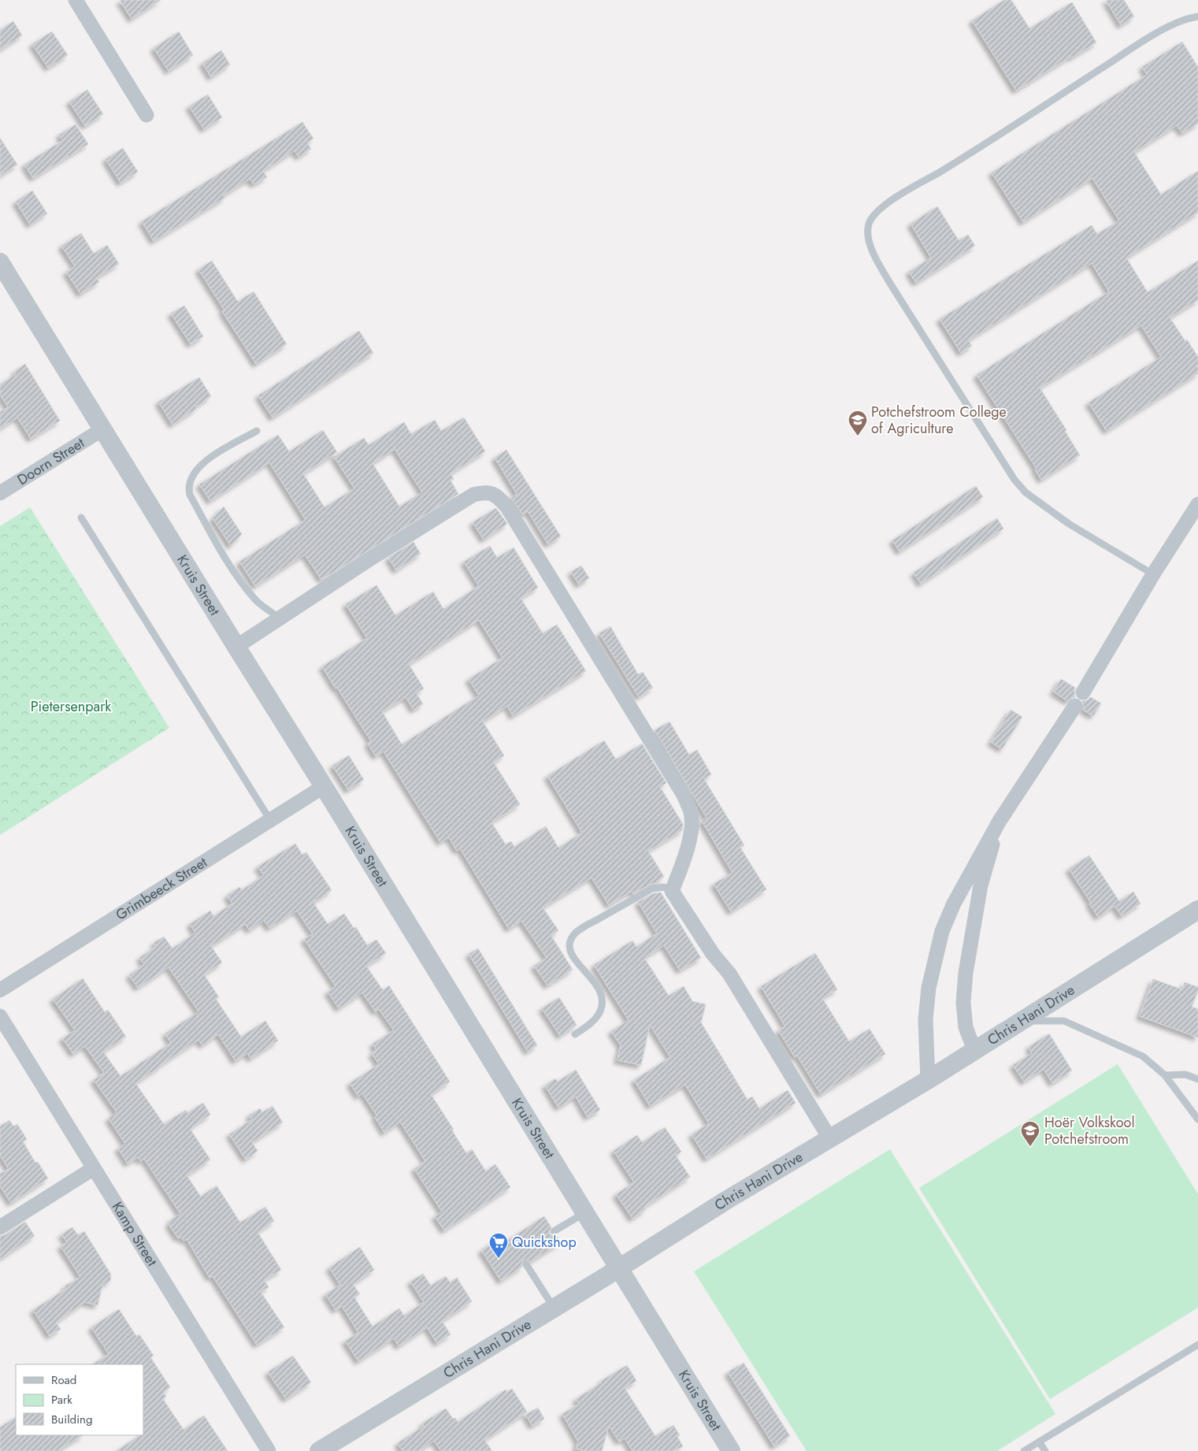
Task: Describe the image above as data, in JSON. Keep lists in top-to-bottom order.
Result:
{
  "streets": {
    "street": [
      "Doorn Street",
      "Kruis Street",
      "Grimbeeck Street",
      "Chris Hani Drive",
      "Kamp Street"
    ]
  },
  "crossings": [
    ["Doorn Street", "Kruis Street"],
    ["Kruis Street", "Grimbeeck Street"],
    ["Kruis Street", "Chris Hani Drive"]
  ],
  "parks": ["Pietersenpark"],
  "places": {
    "school or university": ["Potchefstroom College of Agriculture", "Hoër Volkskool Potchefstroom"],
    "supermarket": ["Quickshop"]
  },
  "legend": ["Road", "Park", "Building"]
}
